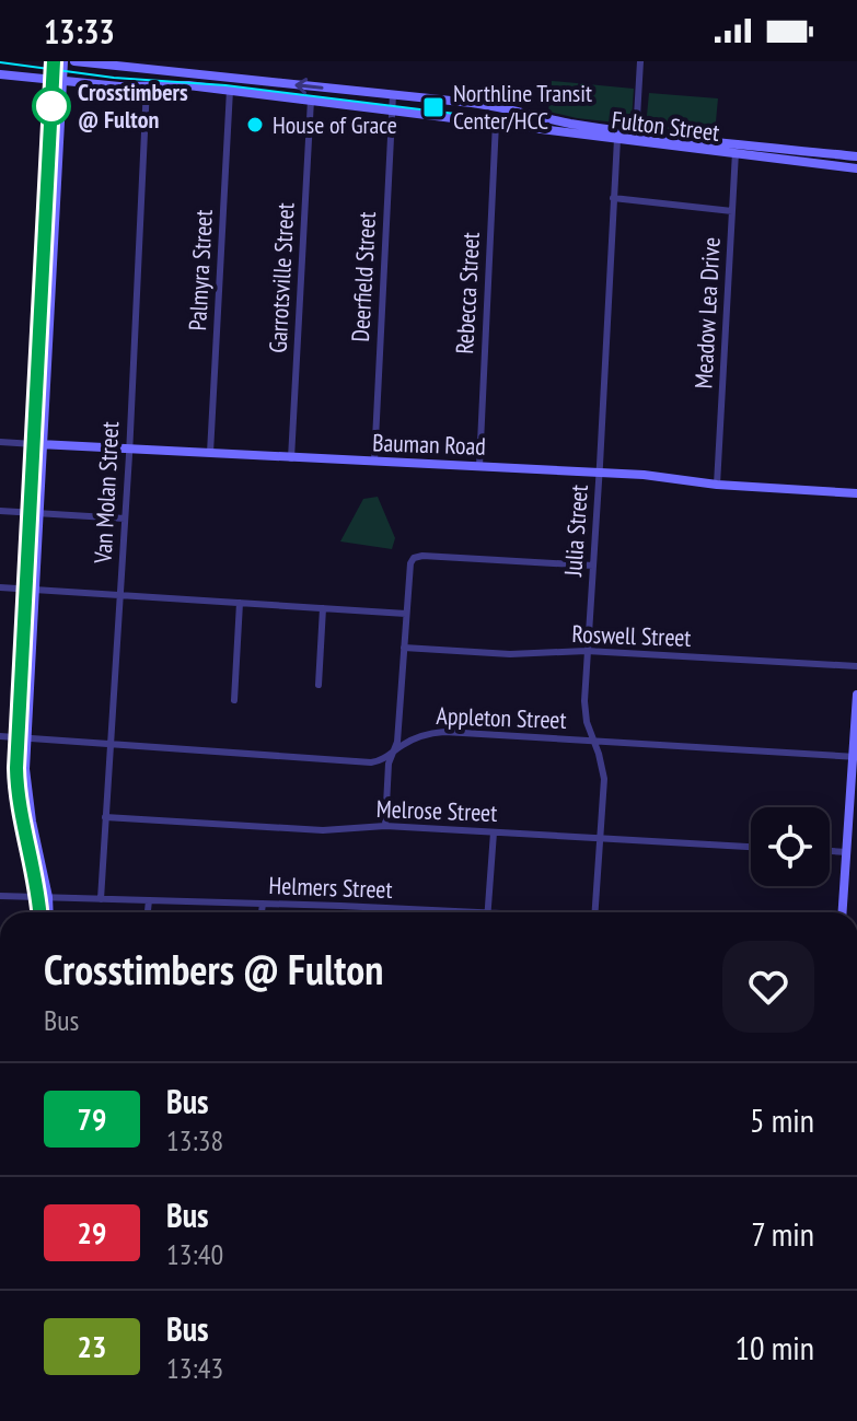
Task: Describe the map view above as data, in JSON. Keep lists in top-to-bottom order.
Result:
{
  "streets": {
    "main road": ["Fulton Street", "Bauman Road"],
    "street": [
      "Palmyra Street",
      "Deerfield Street",
      "Garrotsville Street",
      "Rebecca Street",
      "Meadow Lea Drive",
      "Van Molan Street",
      "Julia Street",
      "Roswell Street",
      "Appleton Street",
      "Melrose Street",
      "Helmers Street"
    ]
  },
  "crossings": [
    ["Fulton Street", "Palmyra Street"],
    ["Fulton Street", "Deerfield Street"],
    ["Fulton Street", "Garrotsville Street"],
    ["Fulton Street", "Rebecca Street"],
    ["Fulton Street", "Meadow Lea Drive"],
    ["Fulton Street", "Van Molan Street"],
    ["Fulton Street", "Julia Street"],
    ["Palmyra Street", "Bauman Road"],
    ["Deerfield Street", "Bauman Road"],
    ["Garrotsville Street", "Bauman Road"],
    ["Rebecca Street", "Bauman Road"],
    ["Meadow Lea Drive", "Bauman Road"],
    ["Bauman Road", "Van Molan Street"],
    ["Bauman Road", "Julia Street"],
    ["Van Molan Street", "Melrose Street"],
    ["Van Molan Street", "Helmers Street"],
    ["Julia Street", "Roswell Street"],
    ["Julia Street", "Appleton Street"],
    ["Julia Street", "Melrose Street"]
  ],
  "places": {
    "other": ["Crosstimbers @ Fulton", "House of Grace"],
    "transit": ["Northline Transit Center/HCC"]
  },
  "lines": ["bus line 79"],
  "page": {
    "status": "13:33",
    "heading": ["Crosstimbers @ Fulton", "Bus"],
    "list": [
      {
        "mark": "79",
        "name": "Bus",
        "note": "13:38",
        "value": "5 min"
      },
      {
        "mark": "29",
        "name": "Bus",
        "note": "13:40",
        "value": "7 min"
      },
      {
        "mark": "23",
        "name": "Bus",
        "note": "13:43",
        "value": "10 min"
      }
    ]
  }
}
